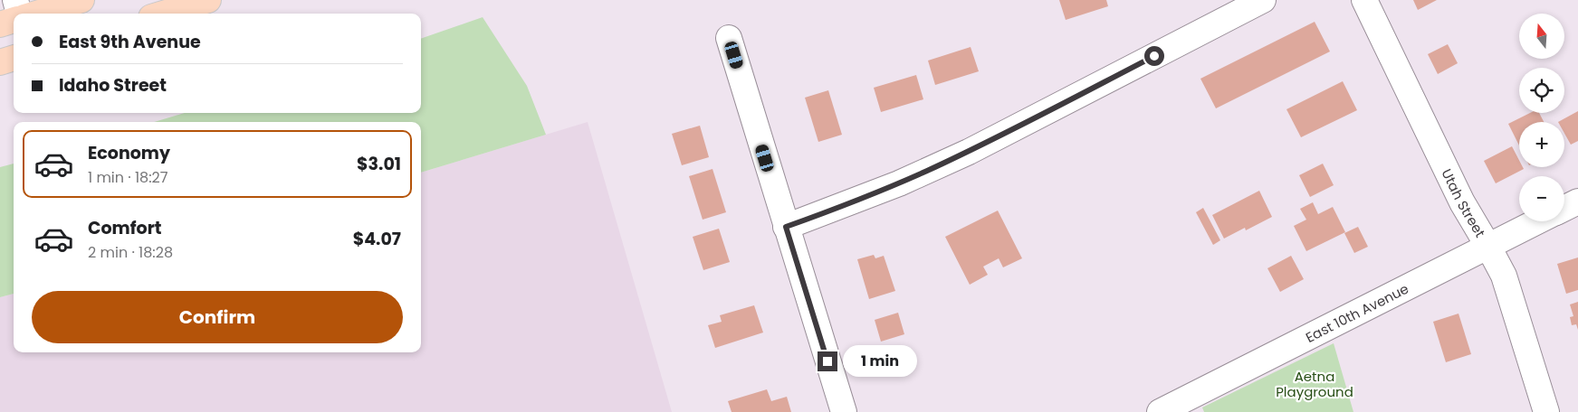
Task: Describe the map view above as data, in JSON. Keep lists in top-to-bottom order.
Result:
{
  "streets": {
    "street": ["Utah Street", "East 10th Avenue"]
  },
  "crossings": [
    ["Utah Street", "East 10th Avenue"]
  ],
  "parks": ["Aetna Playground"],
  "north": "top",
  "page": {
    "map_buttons": ["+", "−"],
    "banner": ["East 9th Avenue", "Idaho Street"],
    "list": [
      {
        "name": "Economy",
        "note": "1 min · 18:27",
        "value": "$3.01"
      },
      {
        "name": "Comfort",
        "note": "2 min · 18:28",
        "value": "$4.07"
      }
    ],
    "buttons": "Confirm",
    "bubble": "1 min"
  }
}
